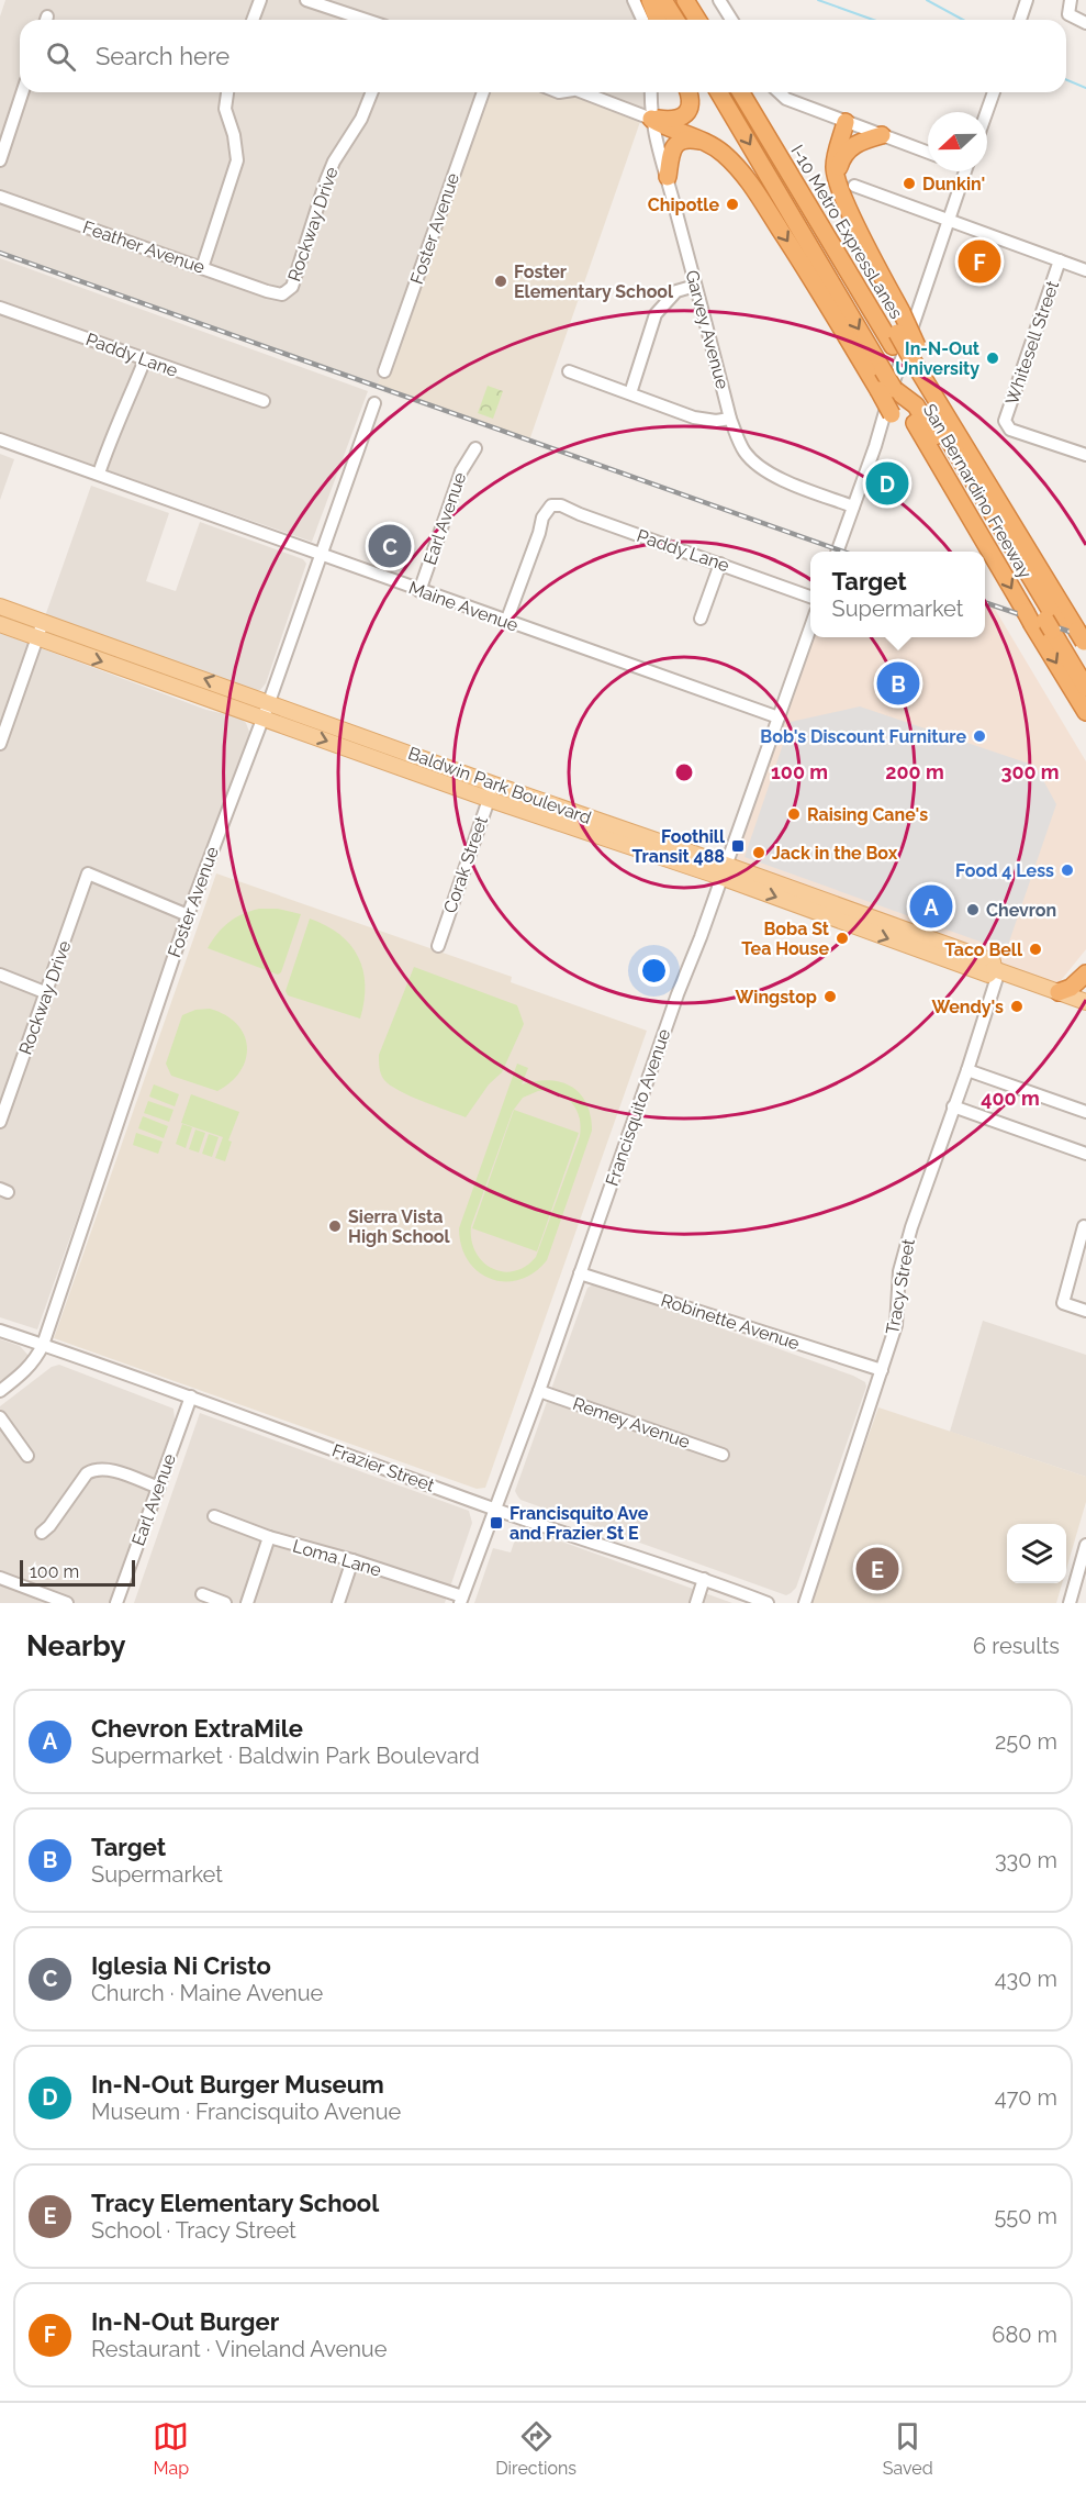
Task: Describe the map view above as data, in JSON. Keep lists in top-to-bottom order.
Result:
{
  "streets": {
    "highway": ["I-10 Metro ExpressLanes", "San Bernardino Freeway"],
    "main road": ["Baldwin Park Boulevard"],
    "street": [
      "Rockway Drive",
      "Foster Avenue",
      "Feather Avenue",
      "Garvey Avenue",
      "Whitesell Street",
      "Paddy Lane",
      "Earl Avenue",
      "Maine Avenue",
      "Corak Street",
      "Francisquito Avenue",
      "Tracy Street",
      "Robinette Avenue",
      "Remey Avenue",
      "Frazier Street",
      "Loma Lane"
    ]
  },
  "crossings": [
    ["Rockway Drive", "Foster Avenue"],
    ["Rockway Drive", "Feather Avenue"],
    ["Foster Avenue", "Maine Avenue"],
    ["Foster Avenue", "Baldwin Park Boulevard"],
    ["Foster Avenue", "Frazier Street"],
    ["I-10 Metro ExpressLanes", "San Bernardino Freeway"],
    ["Paddy Lane", "Maine Avenue"],
    ["Earl Avenue", "Maine Avenue"],
    ["Earl Avenue", "Frazier Street"],
    ["Maine Avenue", "Francisquito Avenue"],
    ["Baldwin Park Boulevard", "Corak Street"],
    ["Baldwin Park Boulevard", "Francisquito Avenue"],
    ["Baldwin Park Boulevard", "Tracy Street"],
    ["Francisquito Avenue", "Robinette Avenue"],
    ["Francisquito Avenue", "Remey Avenue"],
    ["Francisquito Avenue", "Frazier Street"],
    ["Francisquito Avenue", "Loma Lane"],
    ["Tracy Street", "Robinette Avenue"]
  ],
  "places": {
    "other": [
      "Dunkin'",
      "Chipotle",
      "Foster Elementary School",
      "In-N-Out University",
      "Bob's Discount Furniture",
      "Raising Cane's",
      "Jack in the Box",
      "Food 4 Less",
      "Chevron",
      "Boba St Tea House",
      "Taco Bell",
      "Wingstop",
      "Wendy's",
      "Sierra Vista High School"
    ],
    "transit": ["Foothill Transit 488", "Francisquito Ave and Frazier St E"]
  },
  "scale_bar": "100 m",
  "north": "left",
  "page": {
    "search": "Search here",
    "pins": [
      "F",
      "D",
      "C",
      "B",
      "A",
      "E"
    ],
    "popup": ["Target", "Supermarket"],
    "scale": "100 m",
    "heading": ["Nearby", "6 results"],
    "list": [
      {
        "mark": "A",
        "name": "Chevron ExtraMile",
        "note": "Supermarket · Baldwin Park Boulevard",
        "value": "250 m"
      },
      {
        "mark": "B",
        "name": "Target",
        "note": "Supermarket",
        "value": "330 m"
      },
      {
        "mark": "C",
        "name": "Iglesia Ni Cristo",
        "note": "Church · Maine Avenue",
        "value": "430 m"
      },
      {
        "mark": "D",
        "name": "In-N-Out Burger Museum",
        "note": "Museum · Francisquito Avenue",
        "value": "470 m"
      },
      {
        "mark": "E",
        "name": "Tracy Elementary School",
        "note": "School · Tracy Street",
        "value": "550 m"
      },
      {
        "mark": "F",
        "name": "In-N-Out Burger",
        "note": "Restaurant · Vineland Avenue",
        "value": "680 m"
      }
    ],
    "nav": ["Map", "Directions", "Saved"]
  },
  "rings": [
    "100 m",
    "200 m",
    "300 m",
    "400 m"
  ]
}
